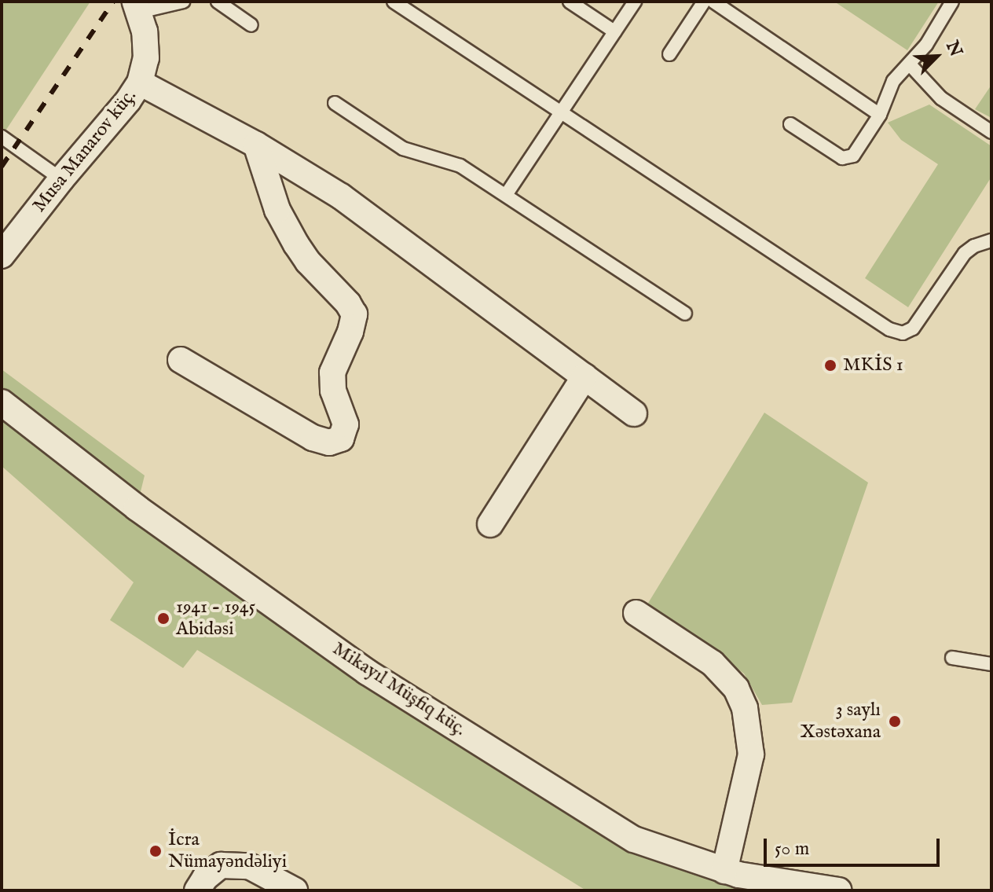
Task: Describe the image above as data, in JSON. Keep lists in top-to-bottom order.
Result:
{
  "streets": {
    "street": ["Musa Manarov küç.", "Mikayıl Müşfiq küç."]
  },
  "places": [
    "MKİS 1",
    "1941 - 1945 Abidəsi",
    "3 saylı Xəstəxana",
    "İcra Nümayəndəliyi"
  ],
  "scale_bar": "50 m",
  "north": "top right"
}
